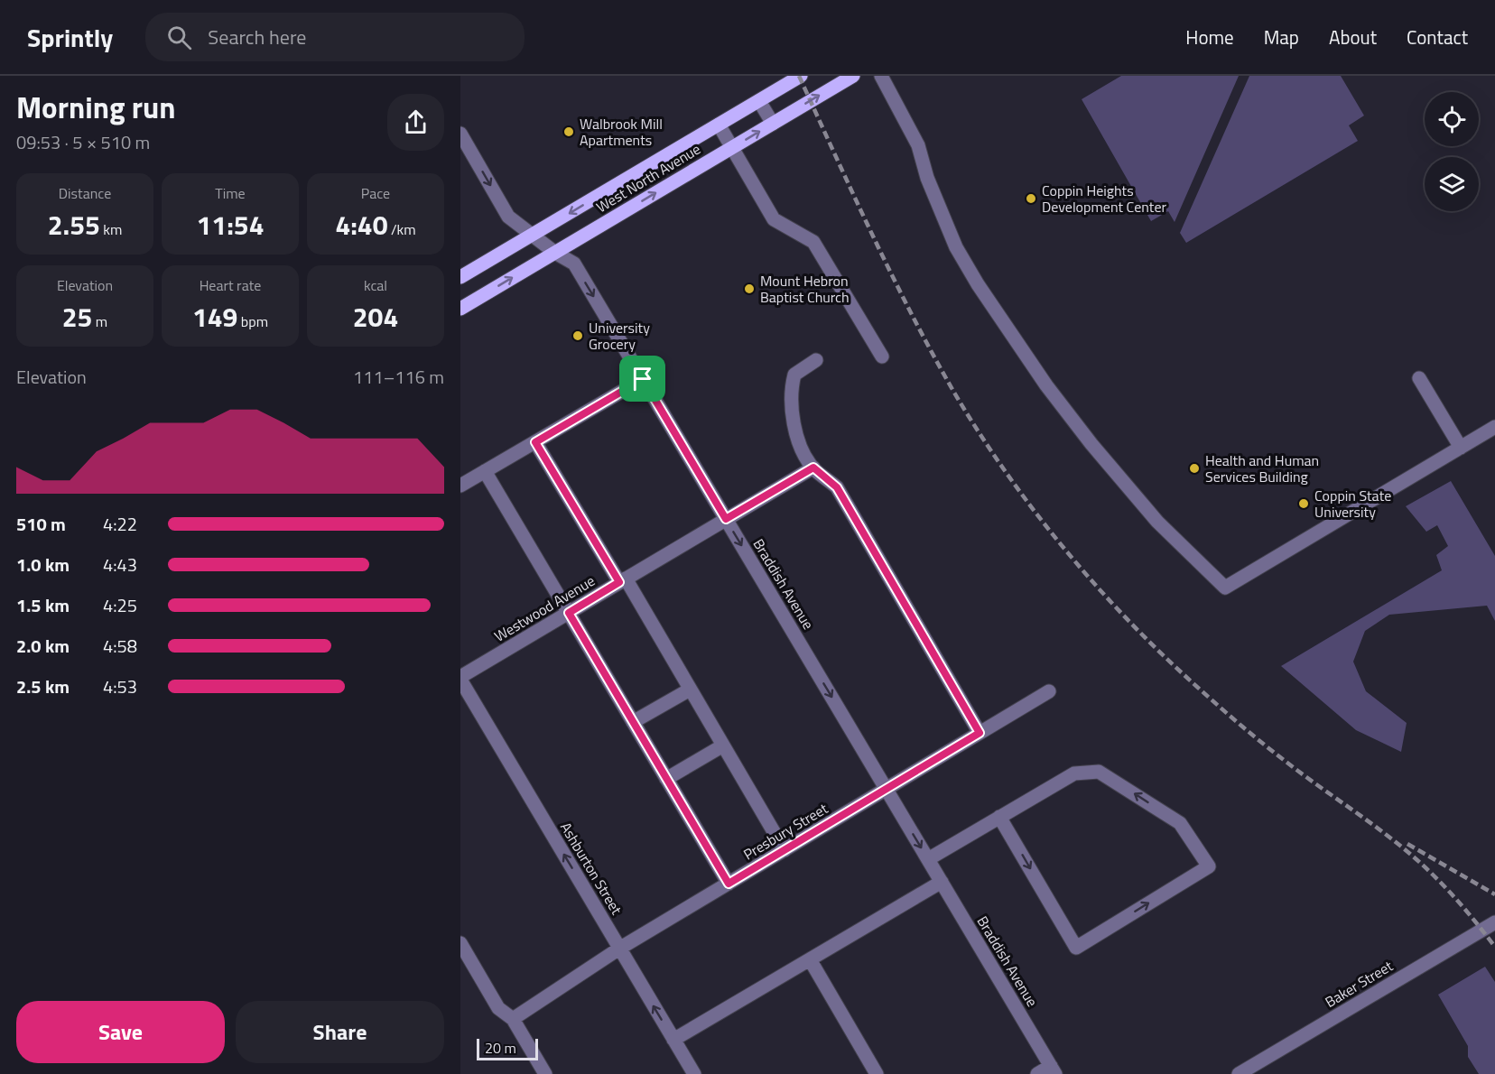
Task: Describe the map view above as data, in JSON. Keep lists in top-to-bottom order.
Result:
{
  "streets": {
    "main road": ["West North Avenue"],
    "street": [
      "Braddish Avenue",
      "Westwood Avenue",
      "Presbury Street",
      "Ashburton Street",
      "Baker Street"
    ]
  },
  "crossings": [
    ["West North Avenue", "Braddish Avenue"],
    ["Braddish Avenue", "Westwood Avenue"],
    ["Braddish Avenue", "Presbury Street"],
    ["Westwood Avenue", "Ashburton Street"],
    ["Presbury Street", "Ashburton Street"]
  ],
  "one_way": ["Ashburton Street"],
  "places": [
    "Walbrook Mill Apartments",
    "Coppin Heights Development Center",
    "Mount Hebron Baptist Church",
    "University Grocery",
    "Health and Human Services Building",
    "Coppin State University"
  ],
  "scale_bar": "20 m",
  "page": {
    "header": "Sprintly",
    "search": "Search here",
    "nav": [
      "Home",
      "Map",
      "About",
      "Contact"
    ],
    "heading": ["Morning run", "09:53 · 5 × 510 m"],
    "stats": [
      ["Distance", "2.55 km"],
      ["Time", "11:54"],
      ["Pace", "4:40 /km"],
      ["Elevation", "25 m"],
      ["Heart rate", "149 bpm"],
      ["kcal", "204"]
    ],
    "chart": ["Elevation", "111–116 m"],
    "list": [
      {
        "name": "510 m",
        "note": "4:22"
      },
      {
        "name": "1.0 km",
        "note": "4:43"
      },
      {
        "name": "1.5 km",
        "note": "4:25"
      },
      {
        "name": "2.0 km",
        "note": "4:58"
      },
      {
        "name": "2.5 km",
        "note": "4:53"
      }
    ],
    "buttons": ["Save", "Share"],
    "scale": "20 m"
  }
}
